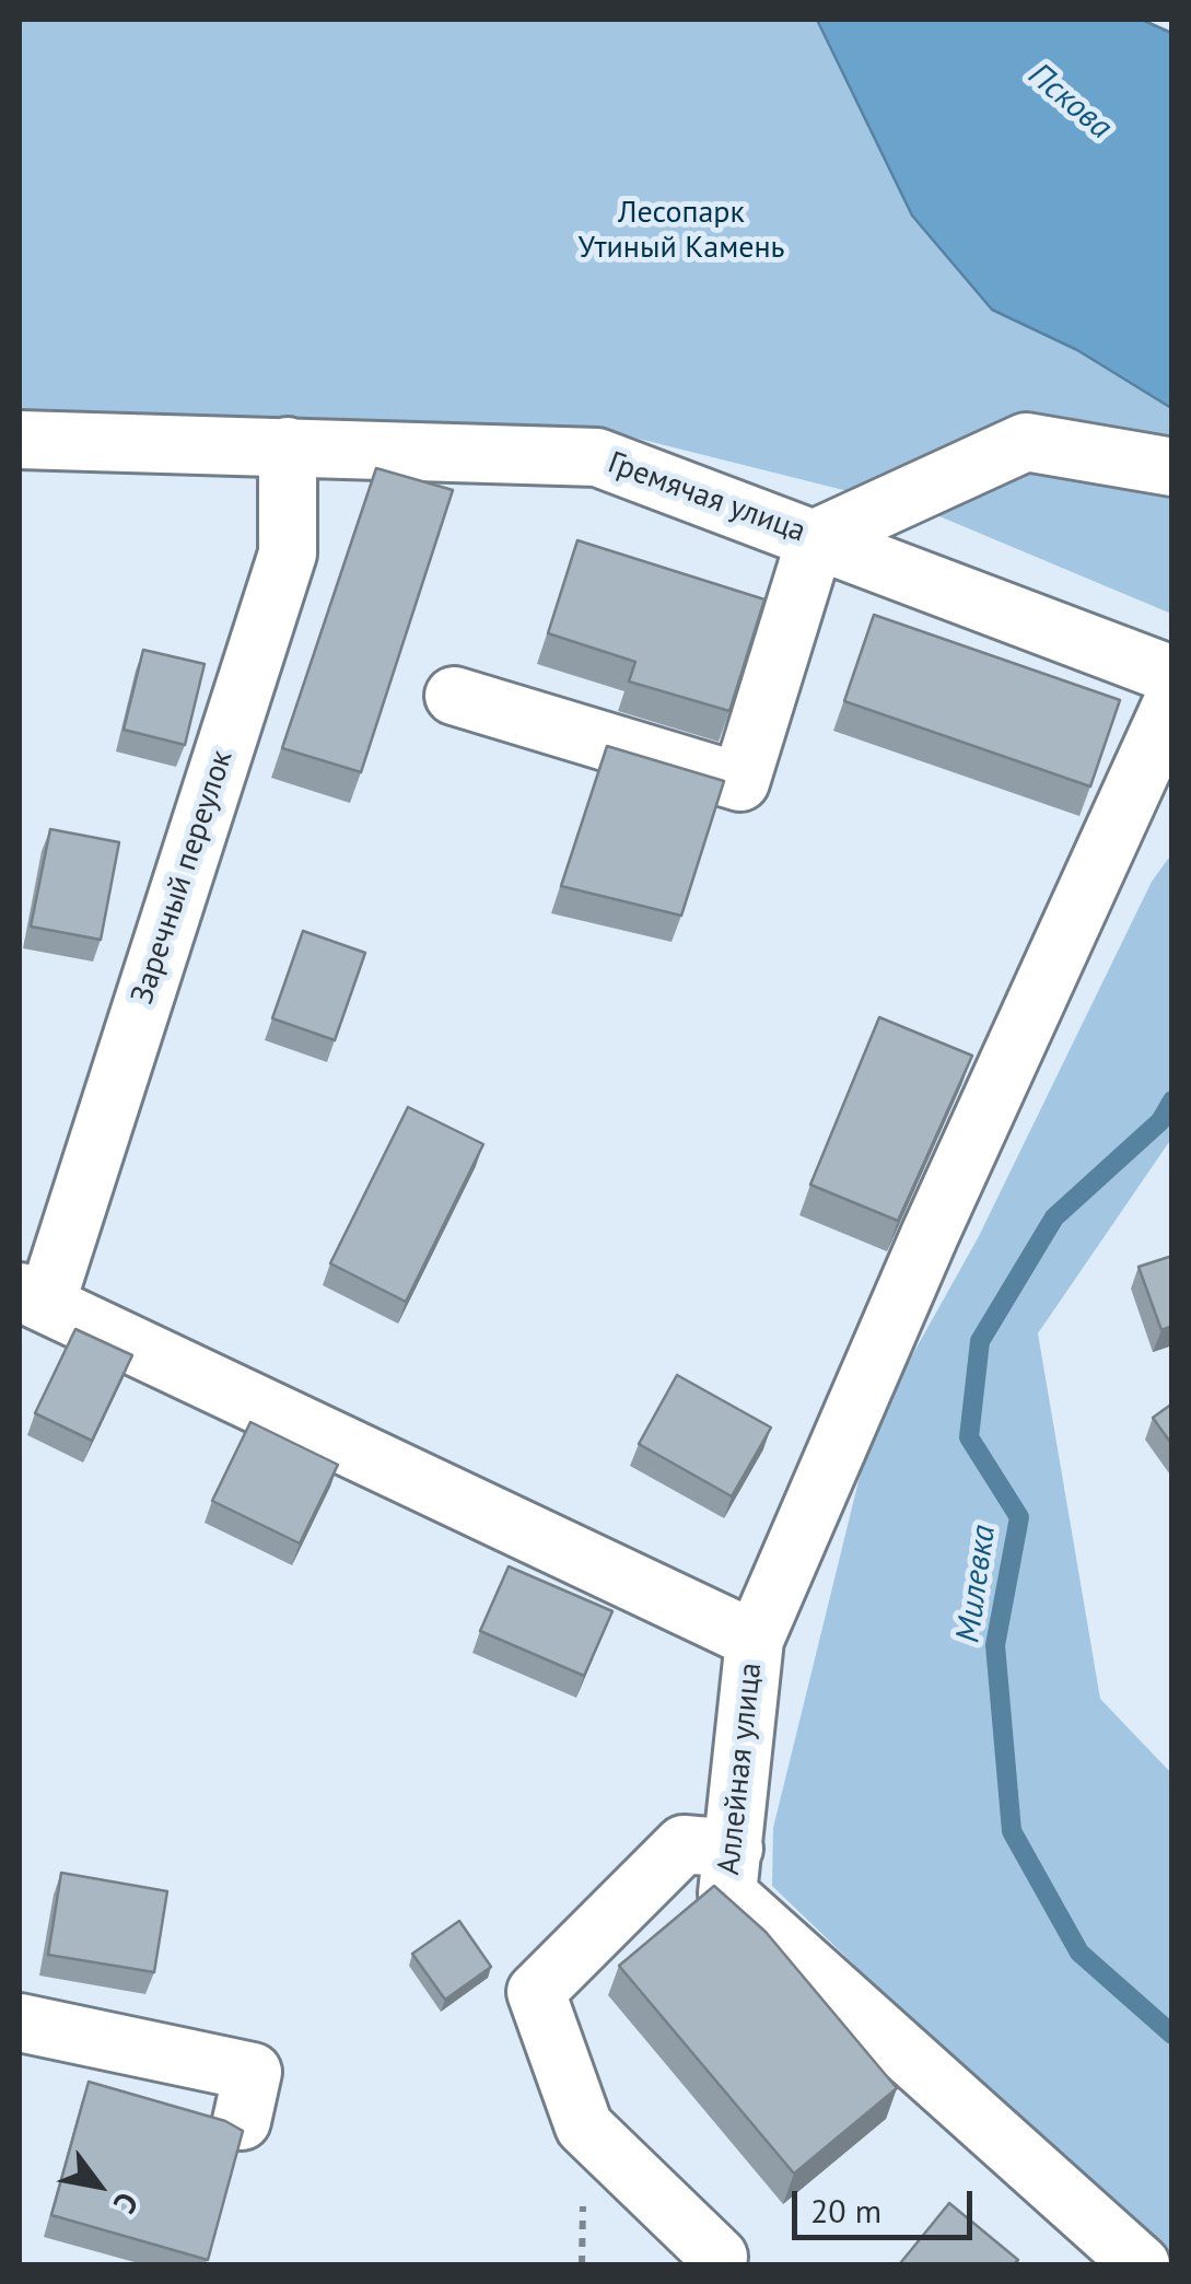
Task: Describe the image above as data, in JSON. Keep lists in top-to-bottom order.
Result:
{
  "streets": {
    "street": ["Гремячая улица", "Заречный переулок", "Аллейная улица"]
  },
  "crossings": [
    ["Гремячая улица", "Заречный переулок"],
    ["Заречный переулок", "Аллейная улица"]
  ],
  "water": ["Пскова", "Милевка"],
  "parks": ["Лесопарк Утиный Камень"],
  "scale_bar": "20 m",
  "north": "bottom right"
}
